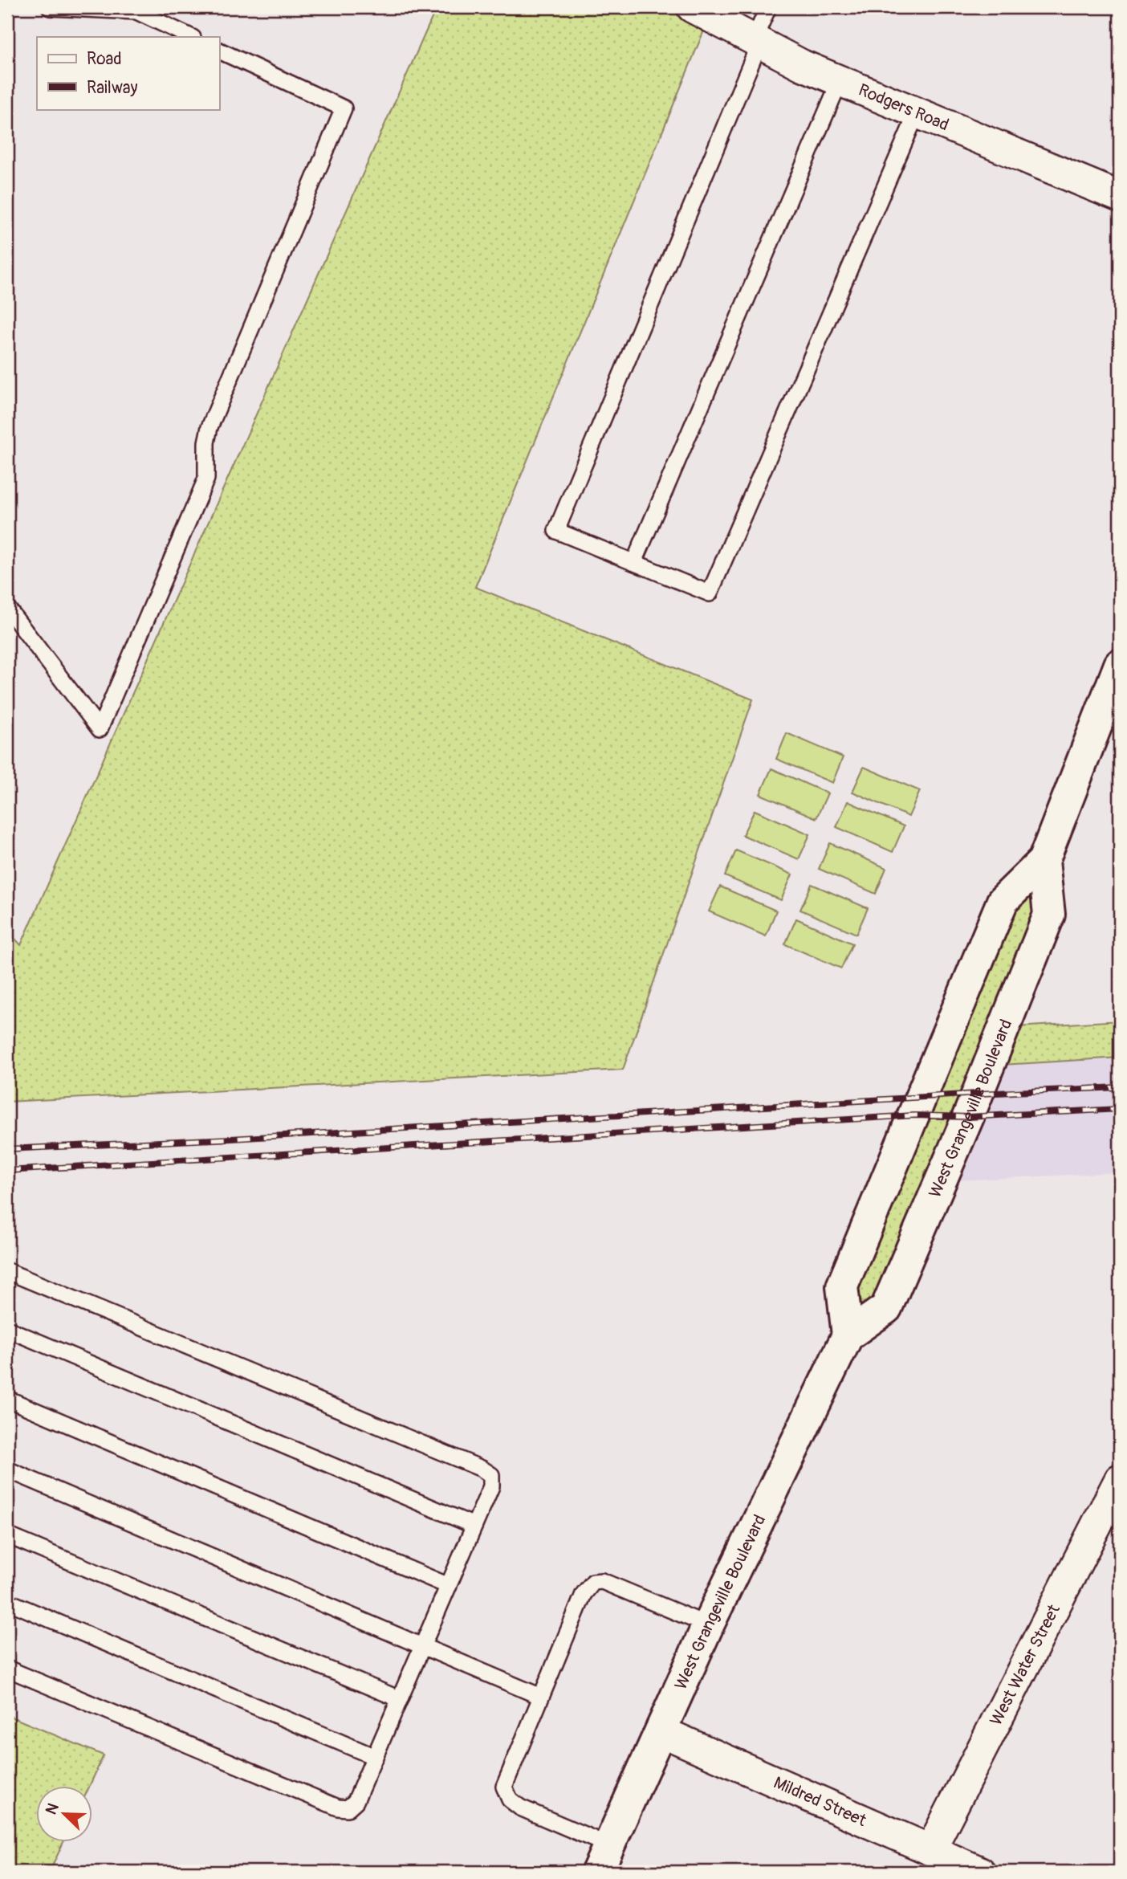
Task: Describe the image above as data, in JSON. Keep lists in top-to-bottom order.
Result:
{
  "streets": {
    "main road": ["West Grangeville Boulevard"],
    "street": ["Rodgers Road", "West Water Street", "Mildred Street"]
  },
  "crossings": [
    ["West Grangeville Boulevard", "Mildred Street"],
    ["West Water Street", "Mildred Street"]
  ],
  "legend": ["Road", "Railway"],
  "north": "top left"
}
